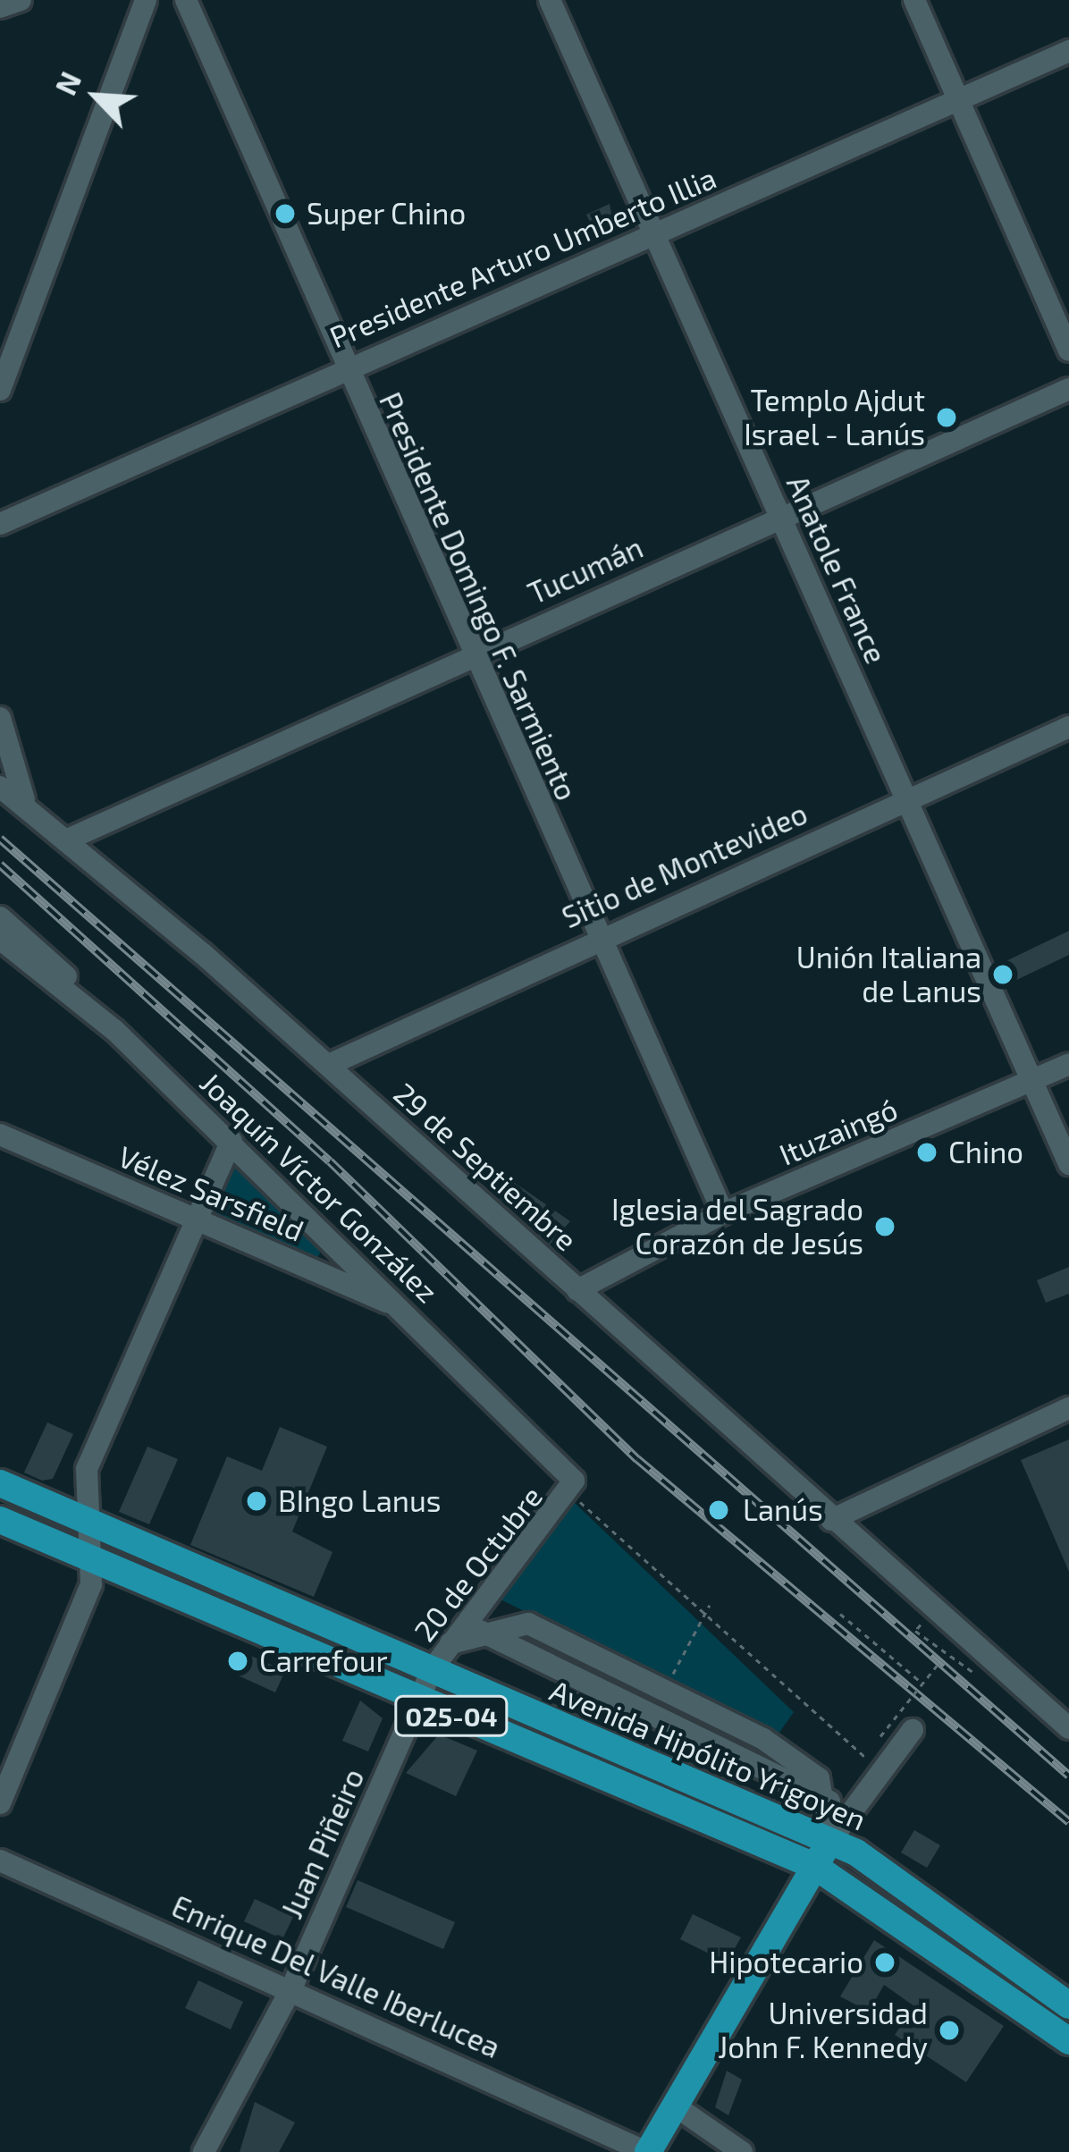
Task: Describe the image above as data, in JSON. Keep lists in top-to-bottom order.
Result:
{
  "streets": {
    "main road": ["025-04", "Avenida Hipólito Yrigoyen"],
    "street": [
      "Presidente Arturo Umberto Illia",
      "Anatole France",
      "Tucumán",
      "Presidente Domingo F. Sarmiento",
      "Sitio de Montevideo",
      "Ituzaingó",
      "29 de Septiembre",
      "Joaquín Víctor González",
      "Vélez Sarsfield",
      "20 de Octubre",
      "Juan Piñeiro",
      "Enrique Del Valle Iberlucea"
    ]
  },
  "crossings": [
    ["Presidente Arturo Umberto Illia", "Anatole France"],
    ["Presidente Arturo Umberto Illia", "Presidente Domingo F. Sarmiento"],
    ["Anatole France", "Tucumán"],
    ["Anatole France", "Sitio de Montevideo"],
    ["Anatole France", "Ituzaingó"],
    ["Tucumán", "Presidente Domingo F. Sarmiento"],
    ["Tucumán", "29 de Septiembre"],
    ["Presidente Domingo F. Sarmiento", "Sitio de Montevideo"],
    ["Presidente Domingo F. Sarmiento", "Ituzaingó"],
    ["Sitio de Montevideo", "29 de Septiembre"],
    ["Ituzaingó", "29 de Septiembre"],
    ["Joaquín Víctor González", "Vélez Sarsfield"],
    ["Joaquín Víctor González", "20 de Octubre"],
    ["20 de Octubre", "Avenida Hipólito Yrigoyen"],
    ["20 de Octubre", "Juan Piñeiro"],
    ["Avenida Hipólito Yrigoyen", "Juan Piñeiro"],
    ["Juan Piñeiro", "Enrique Del Valle Iberlucea"]
  ],
  "places": [
    "Super Chino",
    "Templo Ajdut Israel - Lanús",
    "Unión Italiana de Lanus",
    "Chino",
    "Iglesia del Sagrado Corazón de Jesús",
    "BIngo Lanus",
    "Lanús",
    "Carrefour",
    "Hipotecario",
    "Universidad John F. Kennedy"
  ],
  "north": "top left"
}
